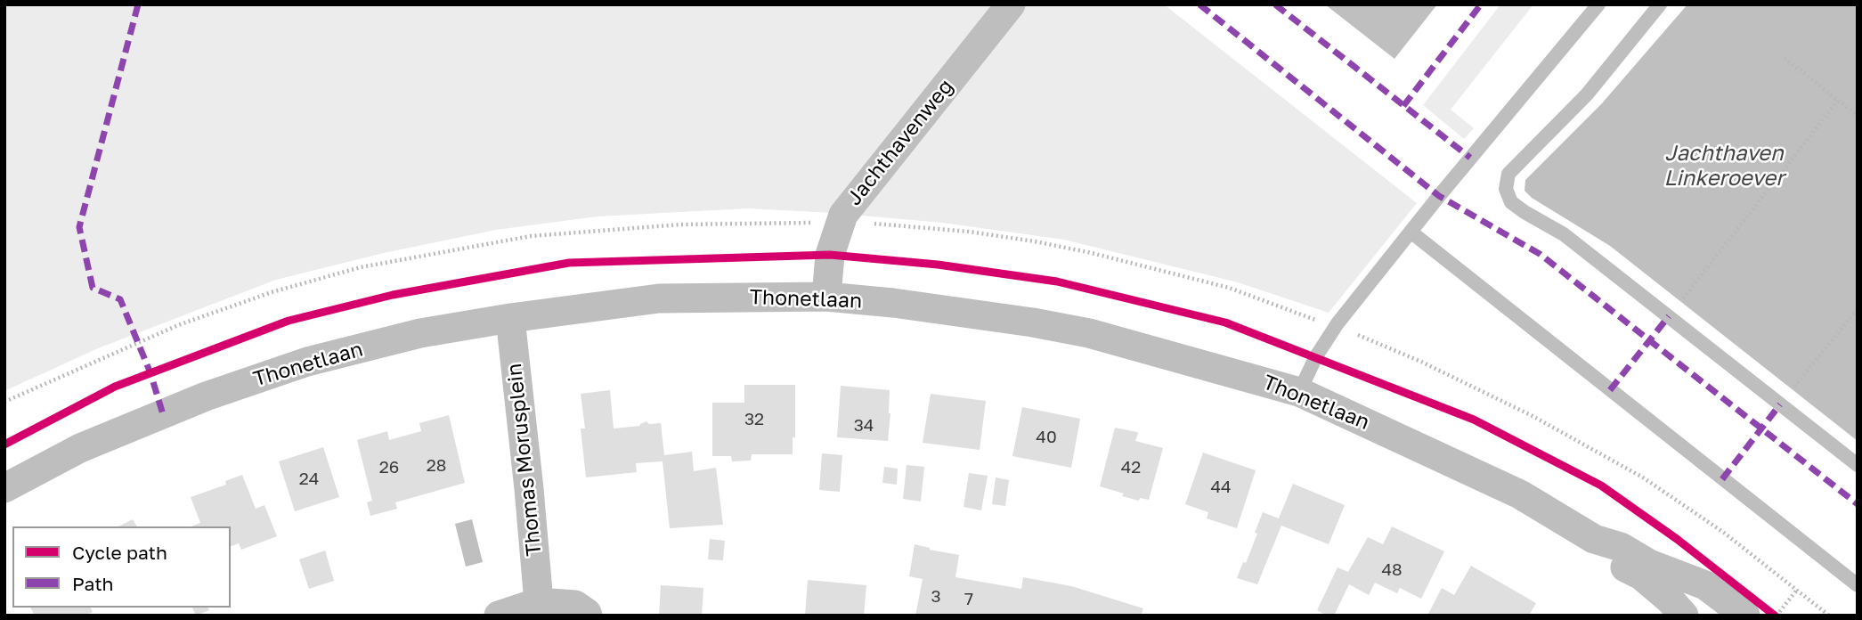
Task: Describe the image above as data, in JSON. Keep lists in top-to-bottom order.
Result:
{
  "streets": {
    "street": ["Jachthavenweg", "Thonetlaan", "Thomas Morusplein"]
  },
  "crossings": [
    ["Jachthavenweg", "Thonetlaan"],
    ["Thonetlaan", "Thomas Morusplein"]
  ],
  "water": ["Jachthaven Linkeroever"],
  "house_numbers": [
    "32",
    "34",
    "40",
    "28",
    "26",
    "42",
    "24",
    "44",
    "48",
    "3",
    "7"
  ],
  "legend": ["Cycle path", "Path"]
}
